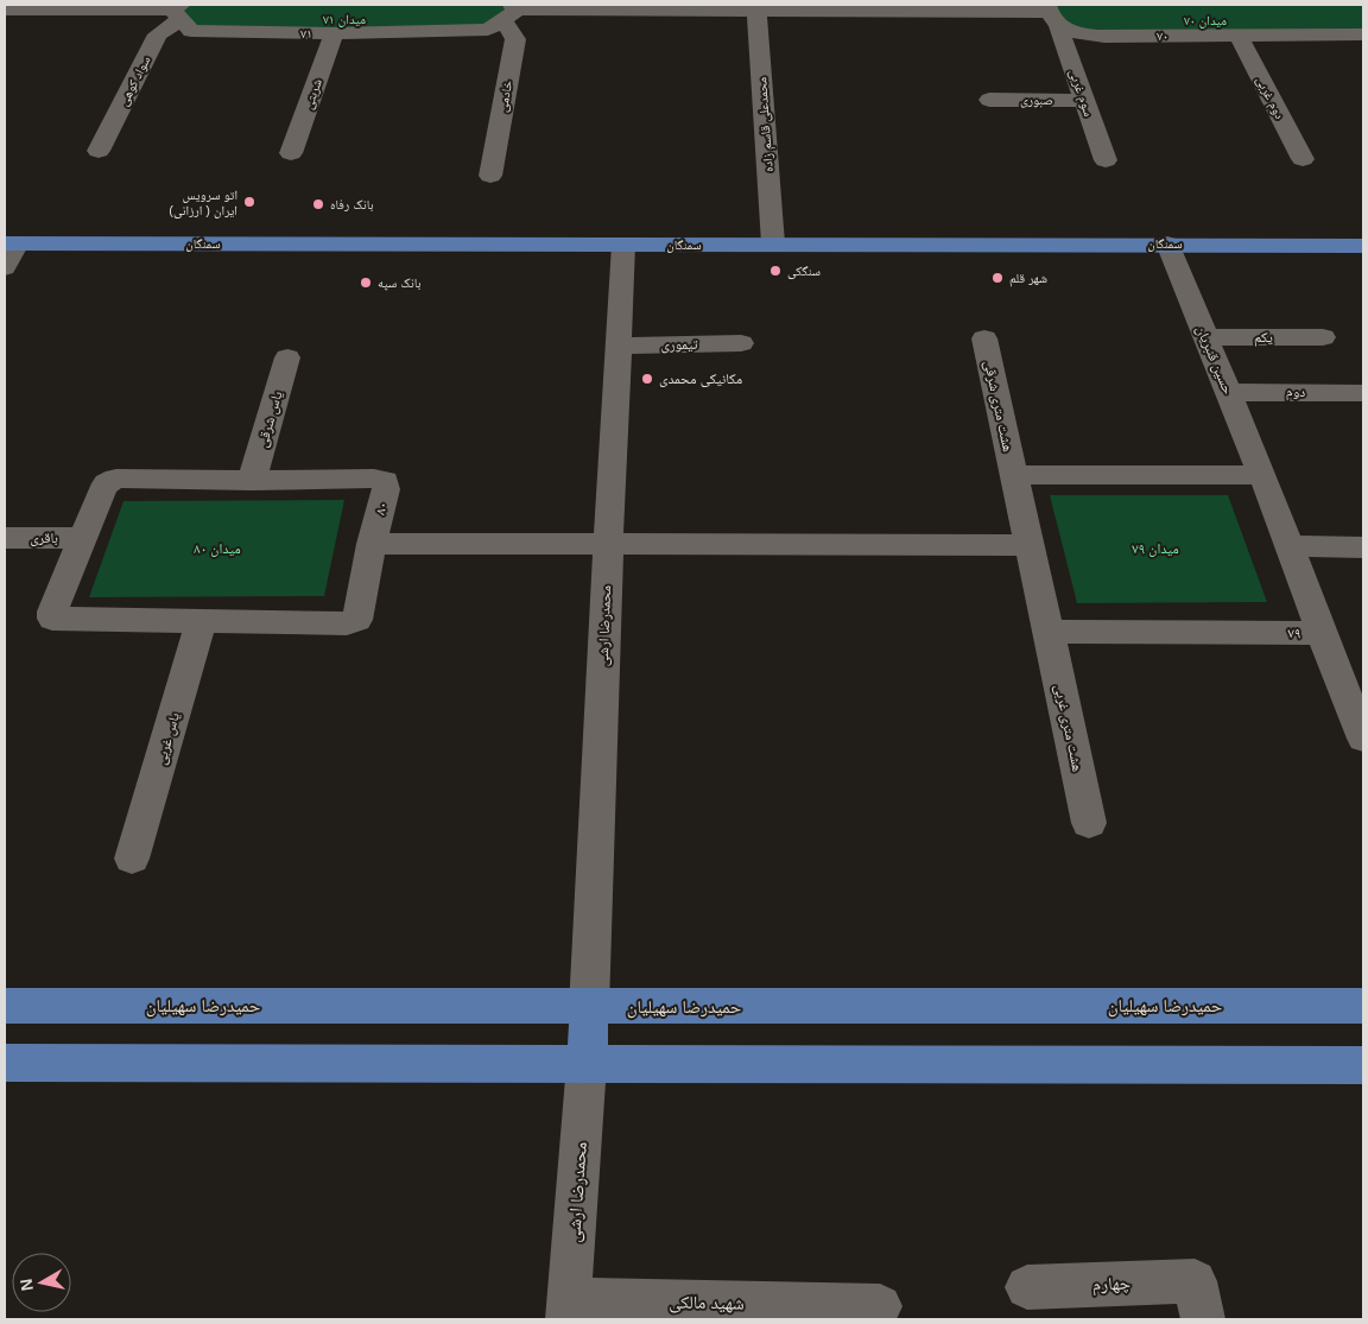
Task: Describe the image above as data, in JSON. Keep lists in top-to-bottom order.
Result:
{
  "streets": {
    "main road": ["سمنگان", "حمیدرضا سهیلیان"],
    "street": [
      "۷۱",
      "۷۰",
      "سواد کوهی",
      "سوم غربی",
      "شربتی",
      "خادمی",
      "دوم غربی",
      "صبوری",
      "محمدعلی قاسم زاده",
      "یکم",
      "تیموری",
      "حسین قنبریان",
      "دوم",
      "هشت متری شرقی",
      "یاس شرقی",
      "۸۰",
      "باقری",
      "محمدرضا ارشی",
      "۷۹",
      "هشت متری غربی",
      "یاس غربی",
      "چهارم",
      "شهید مالکی"
    ]
  },
  "crossings": [
    ["۷۱", "۷۰"],
    ["۷۱", "سواد کوهی"],
    ["۷۱", "شربتی"],
    ["۷۱", "خادمی"],
    ["۷۱", "محمدعلی قاسم زاده"],
    ["۷۰", "سوم غربی"],
    ["۷۰", "دوم غربی"],
    ["۷۰", "محمدعلی قاسم زاده"],
    ["سوم غربی", "صبوری"],
    ["محمدعلی قاسم زاده", "سمنگان"],
    ["سمنگان", "حسین قنبریان"],
    ["سمنگان", "محمدرضا ارشی"],
    ["یکم", "حسین قنبریان"],
    ["تیموری", "محمدرضا ارشی"],
    ["حسین قنبریان", "دوم"],
    ["حسین قنبریان", "۷۹"],
    ["یاس شرقی", "۸۰"],
    ["۸۰", "باقری"],
    ["۸۰", "یاس غربی"],
    ["محمدرضا ارشی", "حمیدرضا سهیلیان"],
    ["محمدرضا ارشی", "شهید مالکی"],
    ["۷۹", "هشت متری غربی"]
  ],
  "parks": [
    "میدان ۷۱",
    "میدان ۷۰",
    "میدان ۸۰",
    "میدان ۷۹"
  ],
  "places": [
    "اتو سرویس ایران ( ارزانی)",
    "بانک رفاه",
    "سنگکی",
    "شهر قلم",
    "بانک سپه",
    "مکانیکی محمدی"
  ],
  "north": "left"
}
